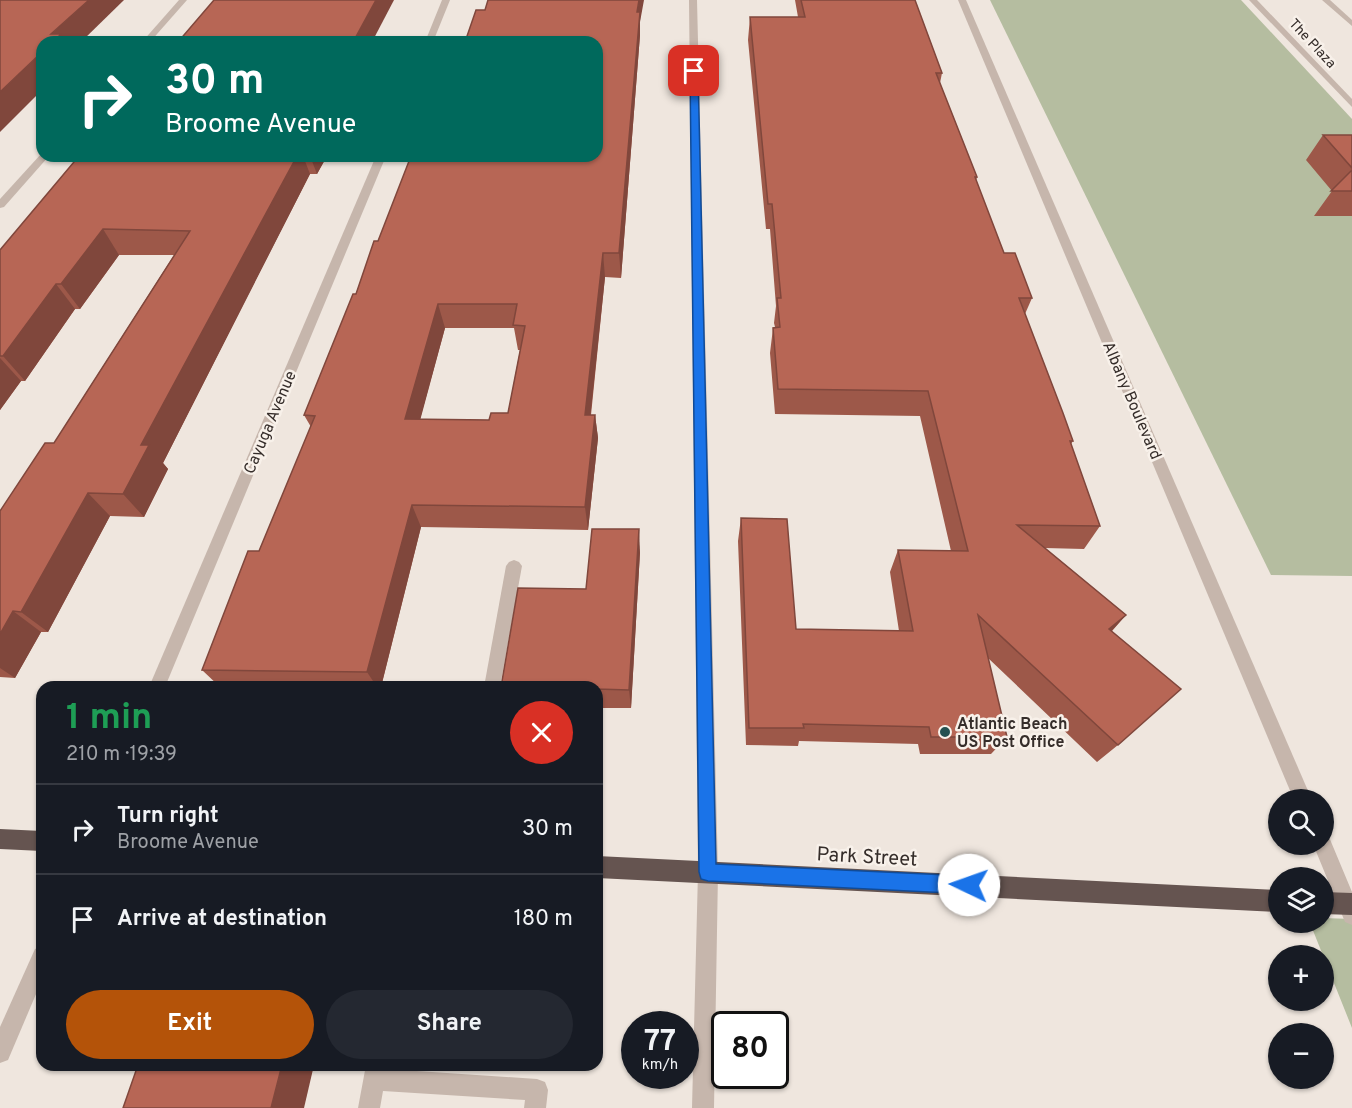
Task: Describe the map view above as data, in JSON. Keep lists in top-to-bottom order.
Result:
{
  "streets": {
    "highway": ["Park Street"],
    "street": ["The Plaza", "Albany Boulevard", "Cayuga Avenue"]
  },
  "places": ["Atlantic Beach US Post Office"],
  "page": {
    "turn": ["30 m", "Broome Avenue"],
    "heading": ["1 min", "210 m · 19:39"],
    "list": [
      {
        "name": "Turn right",
        "note": "Broome Avenue",
        "value": "30 m"
      },
      {
        "name": "Arrive at destination",
        "value": "180 m"
      }
    ],
    "map_buttons": ["+", "−"],
    "buttons": ["Exit", "Share"],
    "speed": "77 km/h",
    "limit": "80"
  }
}
